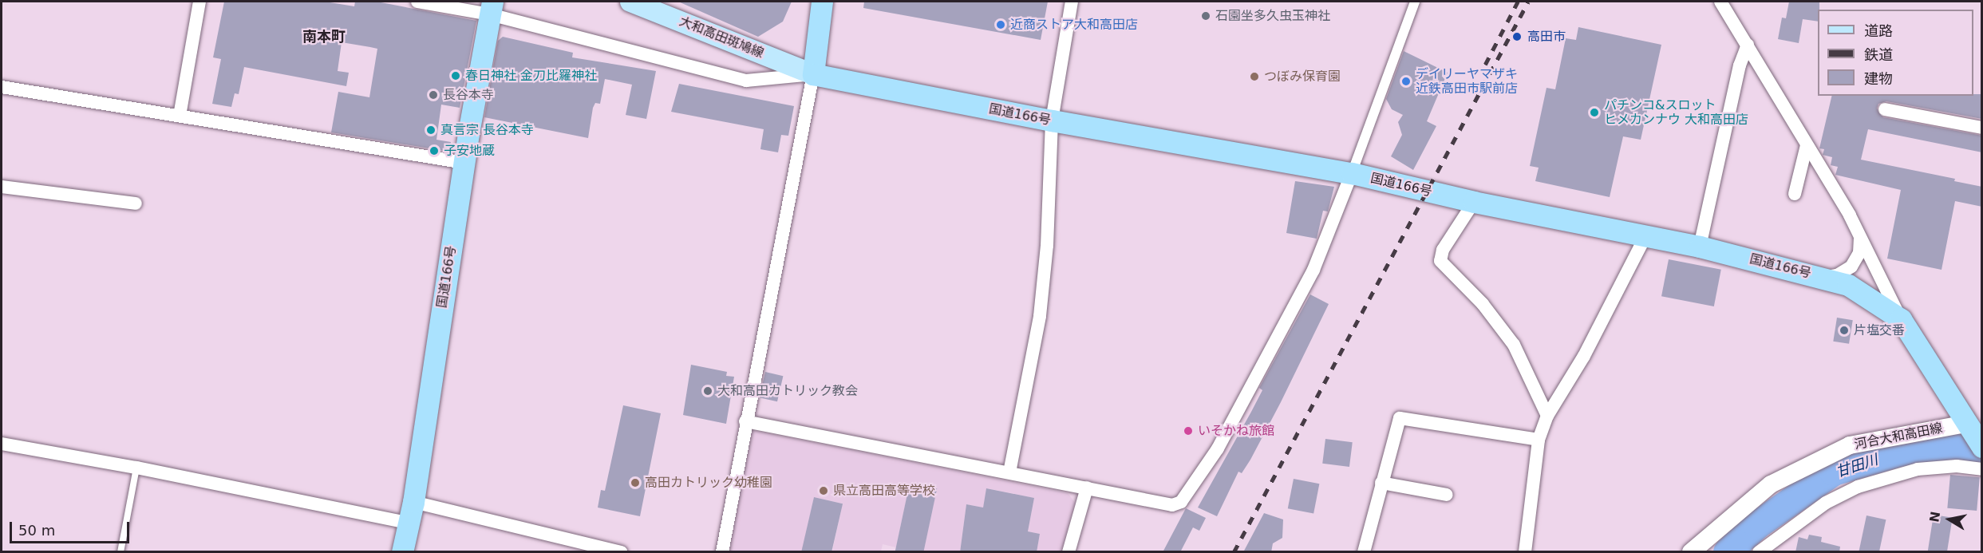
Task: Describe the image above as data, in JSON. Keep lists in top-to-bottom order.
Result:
{
  "streets": {
    "highway": ["国道166号"],
    "main road": ["大和高田斑鳩線", "河合大和高田線"]
  },
  "crossings": [
    ["大和高田斑鳩線", "国道166号"],
    ["国道166号", "河合大和高田線"]
  ],
  "districts": ["南本町"],
  "water": ["甘田川"],
  "places": [
    "石園坐多久虫玉神社",
    "近商ストア大和高田店",
    "高田市",
    "春日神社 金刀比羅神社",
    "つぼみ保育園",
    "デイリーヤマザキ 近鉄高田市駅前店",
    "長谷本寺",
    "パチンコ&スロット ヒメカンナウ 大和高田店",
    "真言宗 長谷本寺",
    "子安地蔵",
    "片塩交番",
    "大和高田カトリック教会",
    "いそかね旅館",
    "高田カトリック幼稚園",
    "県立高田高等学校"
  ],
  "legend": ["道路", "鉄道", "建物"],
  "scale_bar": "50 m",
  "north": "left"
}
